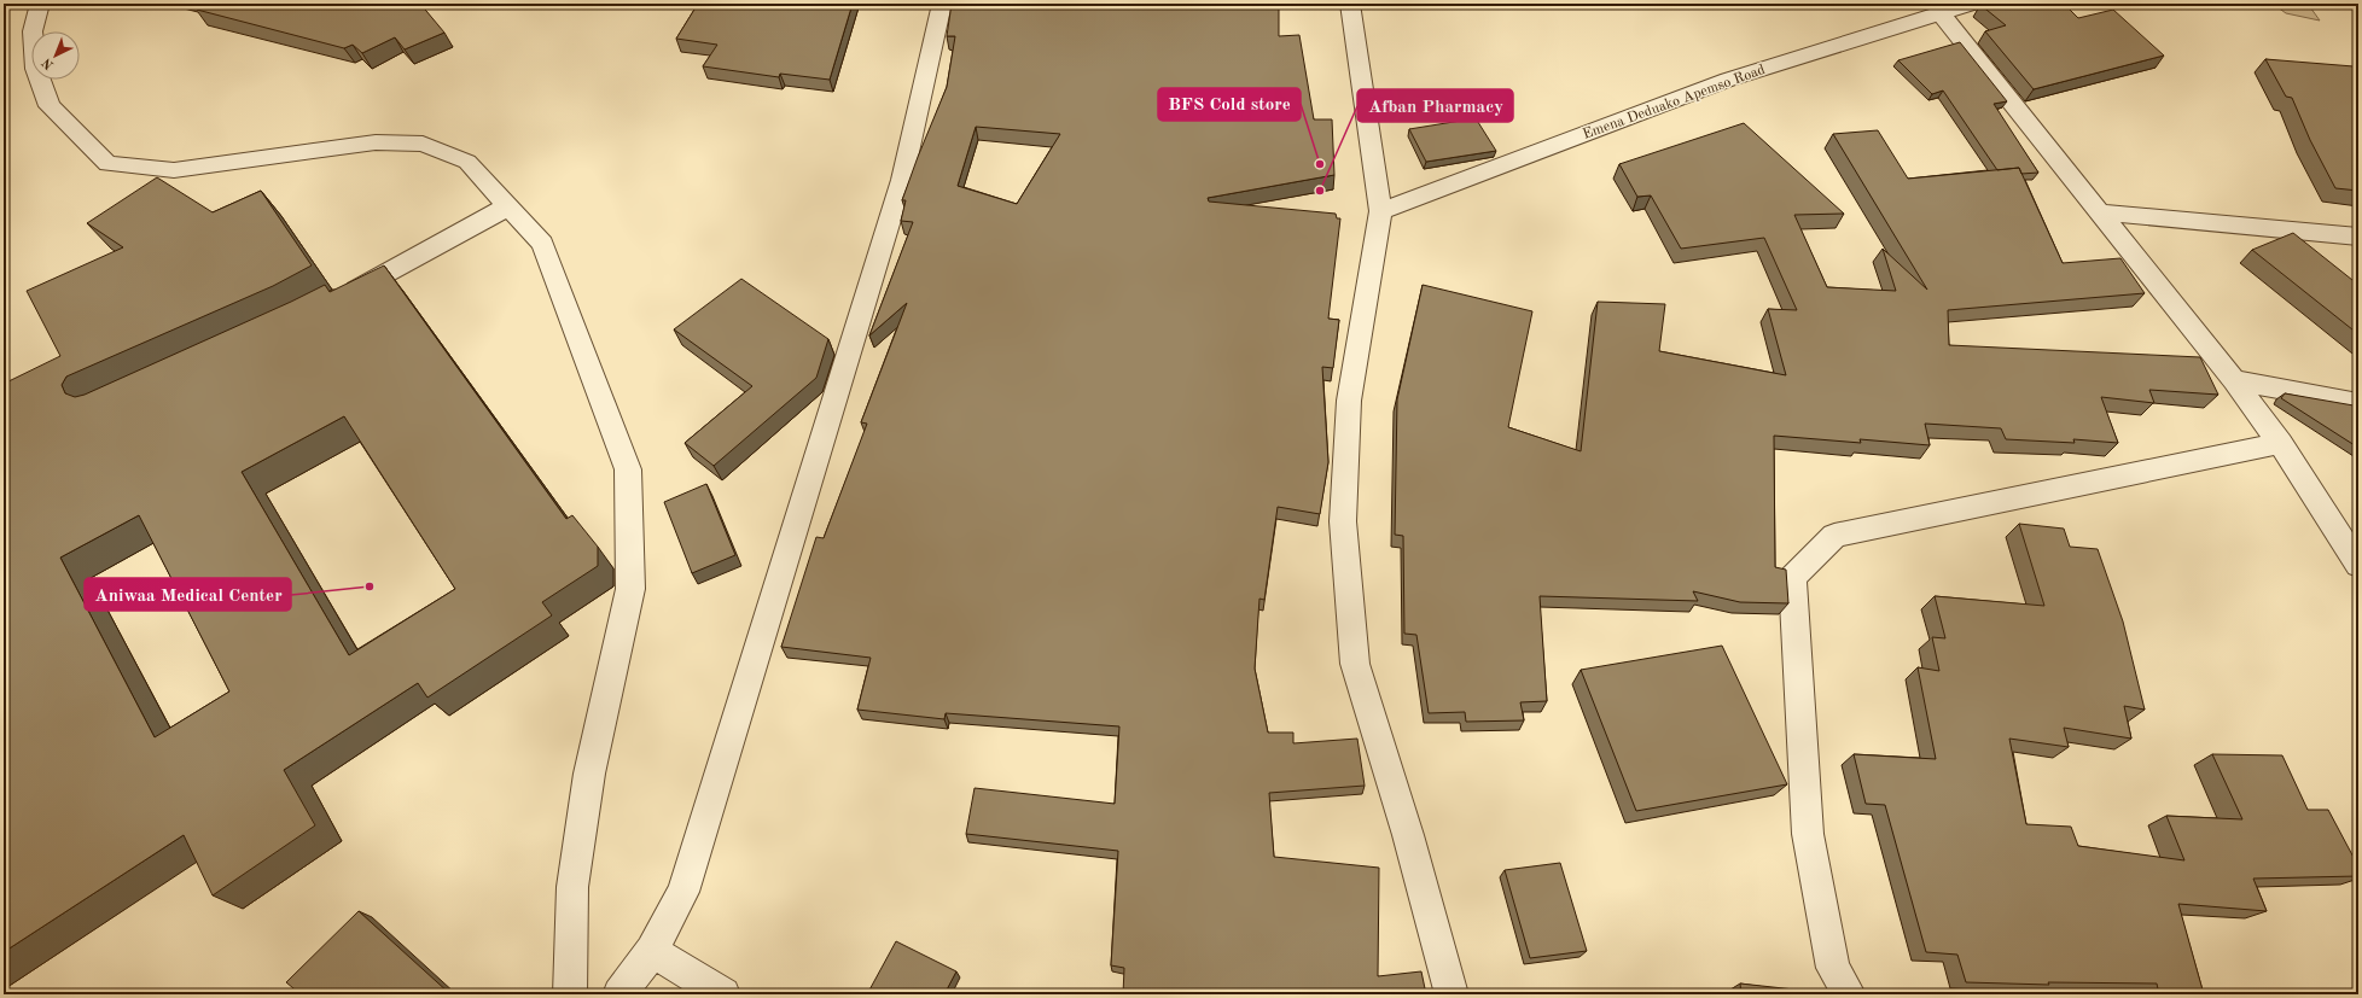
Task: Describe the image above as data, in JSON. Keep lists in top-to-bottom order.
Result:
{
  "streets": {
    "street": ["Emena Deduako Apemso Road"]
  },
  "places": ["BFS Cold store", "Afban Pharmacy", "Aniwaa Medical Center"],
  "north": "bottom left"
}
